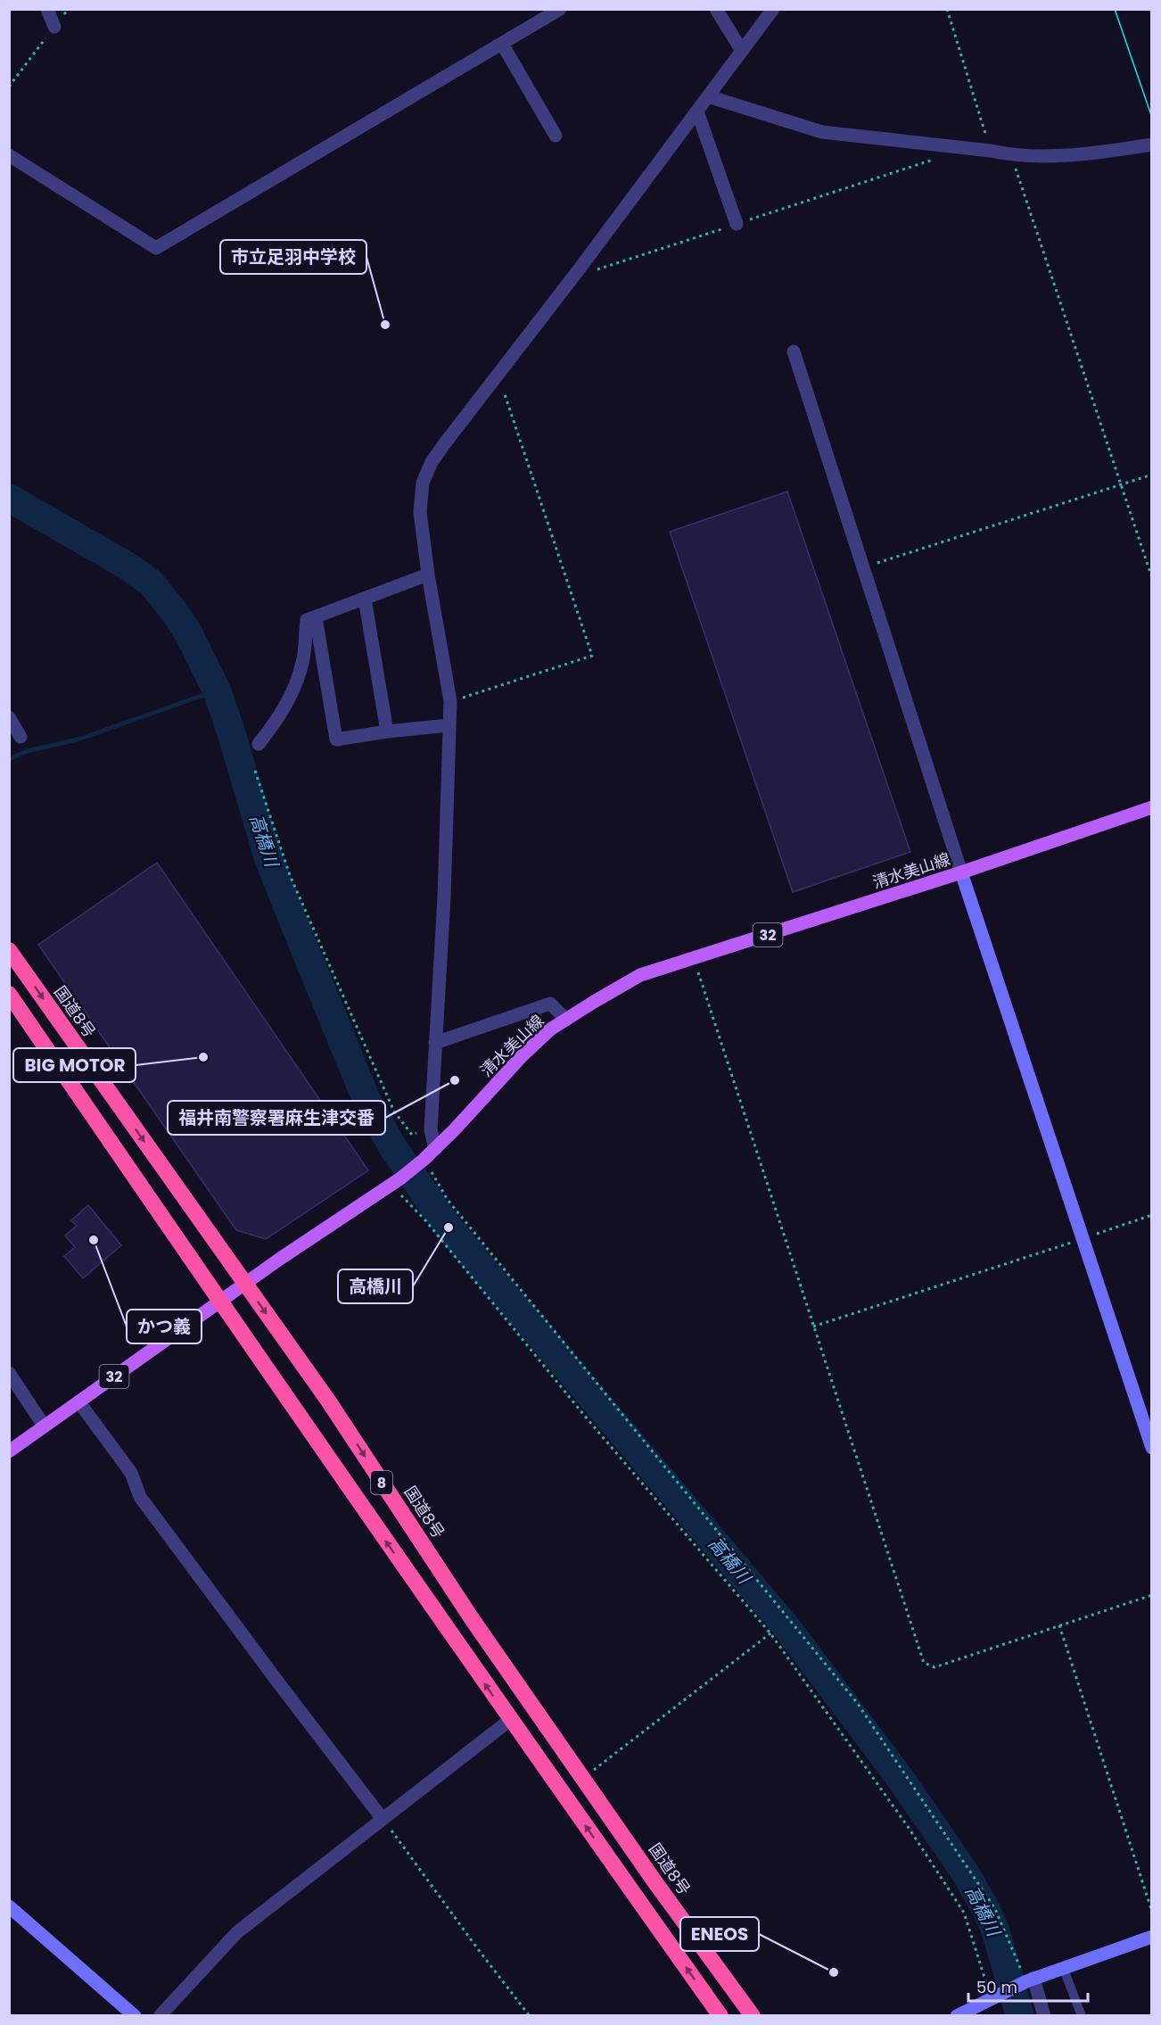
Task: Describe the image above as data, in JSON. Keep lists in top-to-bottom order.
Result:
{
  "streets": {
    "highway": ["国道8号", "8"],
    "main road": ["清水美山線", "32"]
  },
  "crossings": [
    ["清水美山線", "国道8号"],
    ["清水美山線", "8"]
  ],
  "water": ["高橋川"],
  "places": [
    "市立足羽中学校",
    "BIG MOTOR",
    "福井南警察署麻生津交番",
    "高橋川",
    "かつ義",
    "ENEOS"
  ],
  "scale_bar": "50 m"
}
